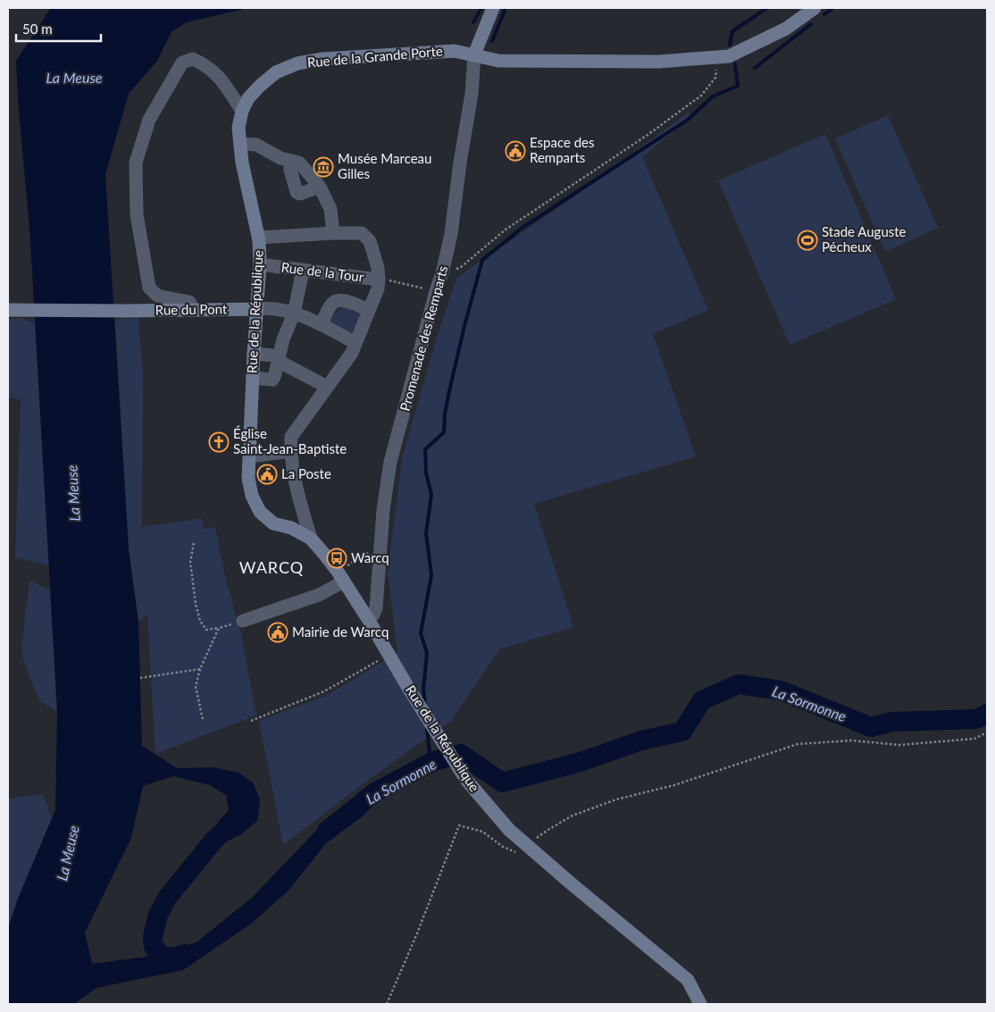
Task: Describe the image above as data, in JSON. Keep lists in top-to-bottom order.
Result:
{
  "streets": {
    "main road": ["Rue de la Grande Porte", "Rue du Pont", "Rue de la République"],
    "street": ["Rue de la Tour", "Promenade des Remparts"]
  },
  "crossings": [
    ["Rue de la Grande Porte", "Rue de la République"],
    ["Rue de la Grande Porte", "Promenade des Remparts"],
    ["Rue de la Tour", "Rue de la République"],
    ["Rue du Pont", "Rue de la République"],
    ["Rue de la République", "Promenade des Remparts"]
  ],
  "districts": ["WARCQ"],
  "water": ["La Meuse", "La Sormonne"],
  "places": {
    "public building": ["Espace des Remparts", "La Poste", "Mairie de Warcq"],
    "museum": ["Musée Marceau Gilles"],
    "sports": ["Stade Auguste Pécheux"],
    "church": ["Église Saint-Jean-Baptiste"],
    "bus stop": ["Warcq"]
  },
  "scale_bar": "50 m"
}
